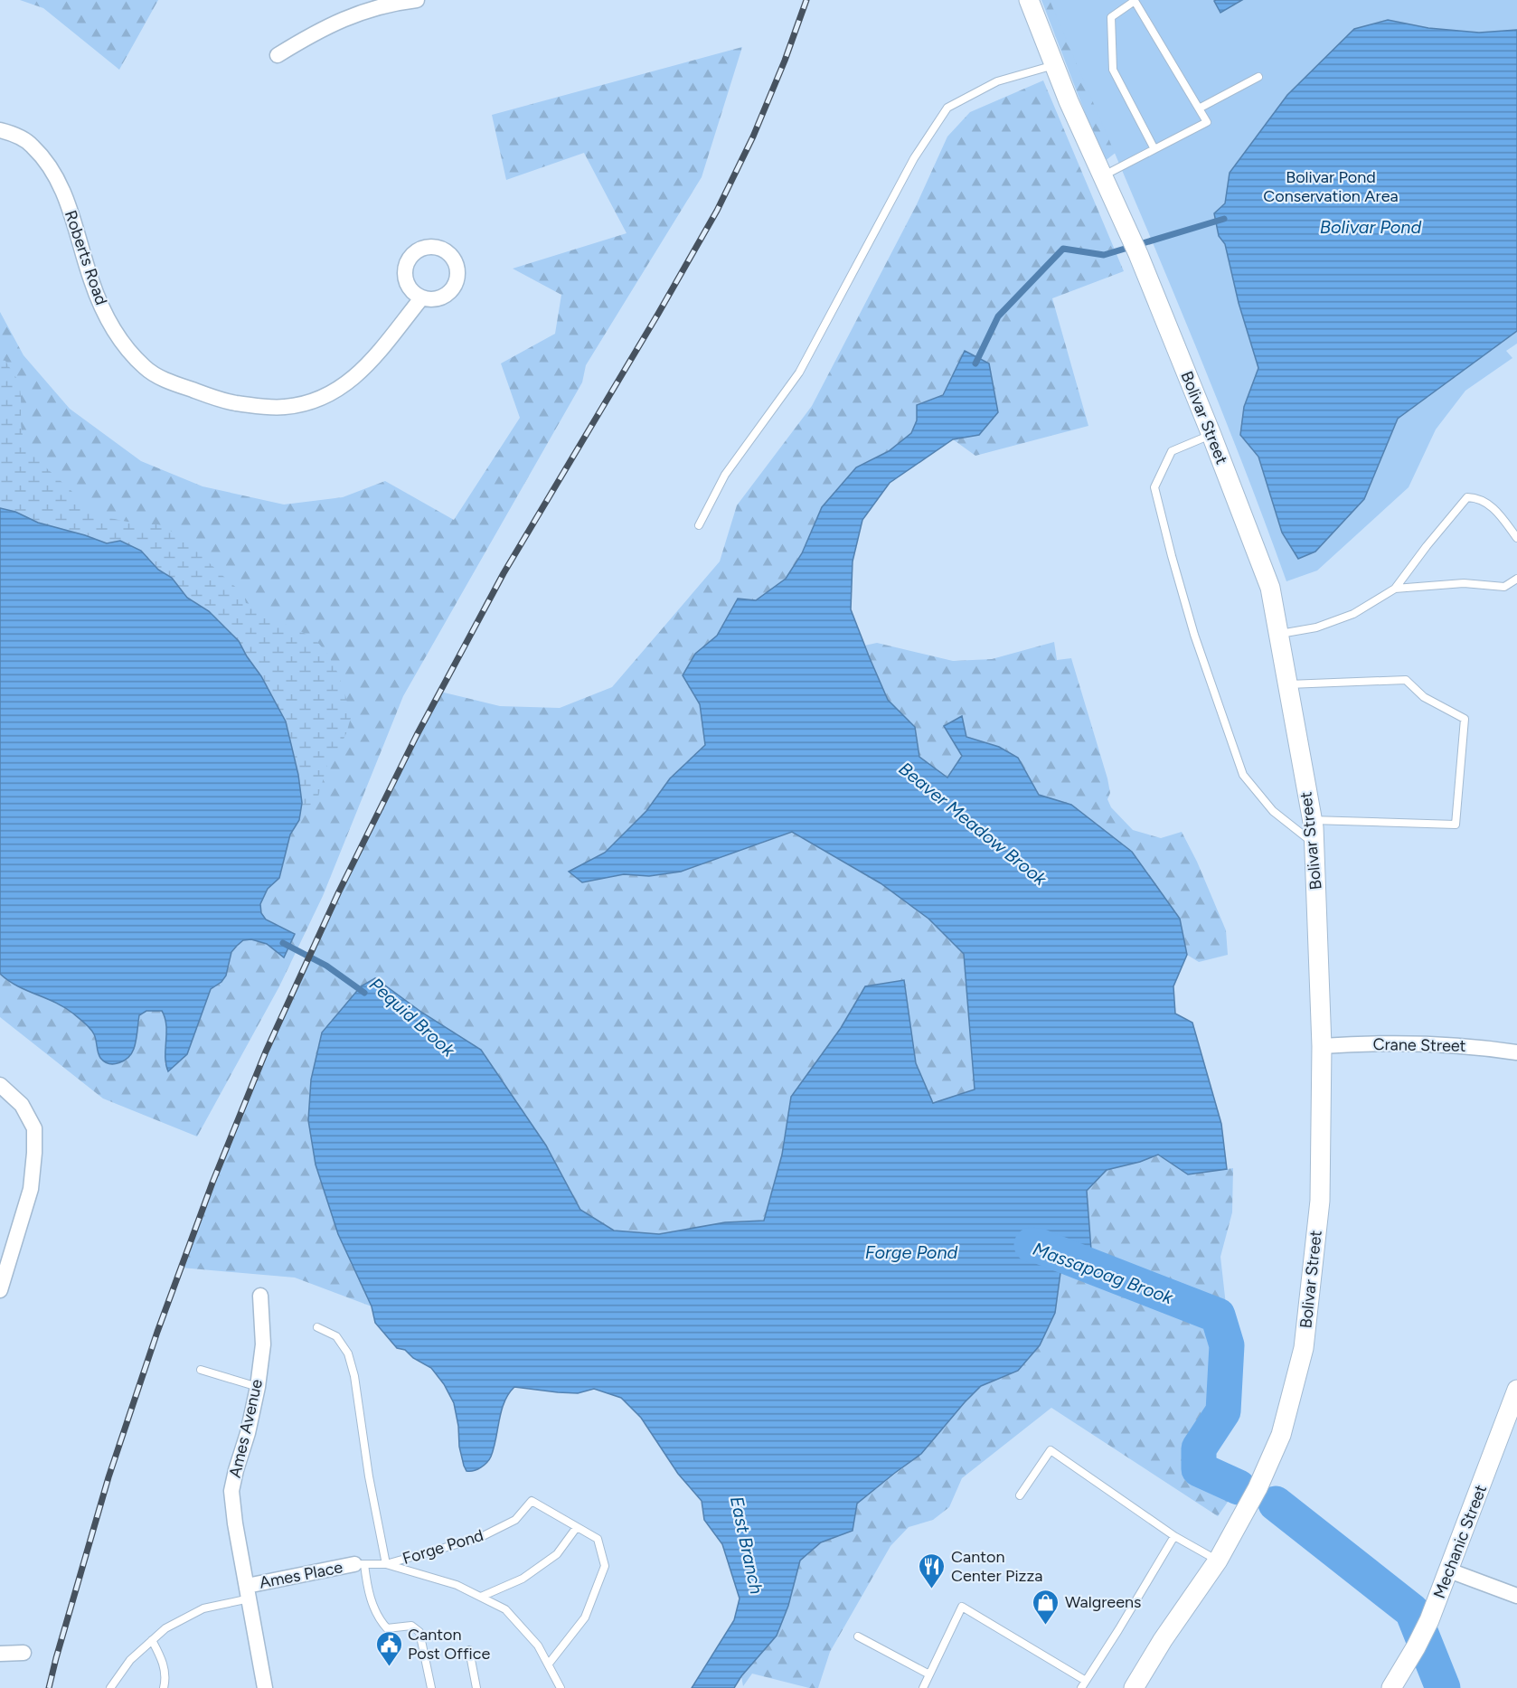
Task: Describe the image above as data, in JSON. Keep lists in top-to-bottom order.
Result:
{
  "streets": {
    "street": [
      "Roberts Road",
      "Bolivar Street",
      "Crane Street",
      "Ames Avenue",
      "Mechanic Street",
      "Ames Place"
    ],
    "lane": ["Forge Pond"]
  },
  "crossings": [
    ["Bolivar Street", "Crane Street"],
    ["Ames Avenue", "Ames Place"],
    ["Forge Pond", "Ames Place"]
  ],
  "water": [
    "Bolivar Pond",
    "Beaver Meadow Brook",
    "Pequid Brook",
    "Forge Pond",
    "Massapoag Brook",
    "East Branch"
  ],
  "parks": ["Bolivar Pond Conservation Area"],
  "places": {
    "restaurant": ["Canton Center Pizza"],
    "shop": ["Walgreens"],
    "public building": ["Canton Post Office"]
  }
}
